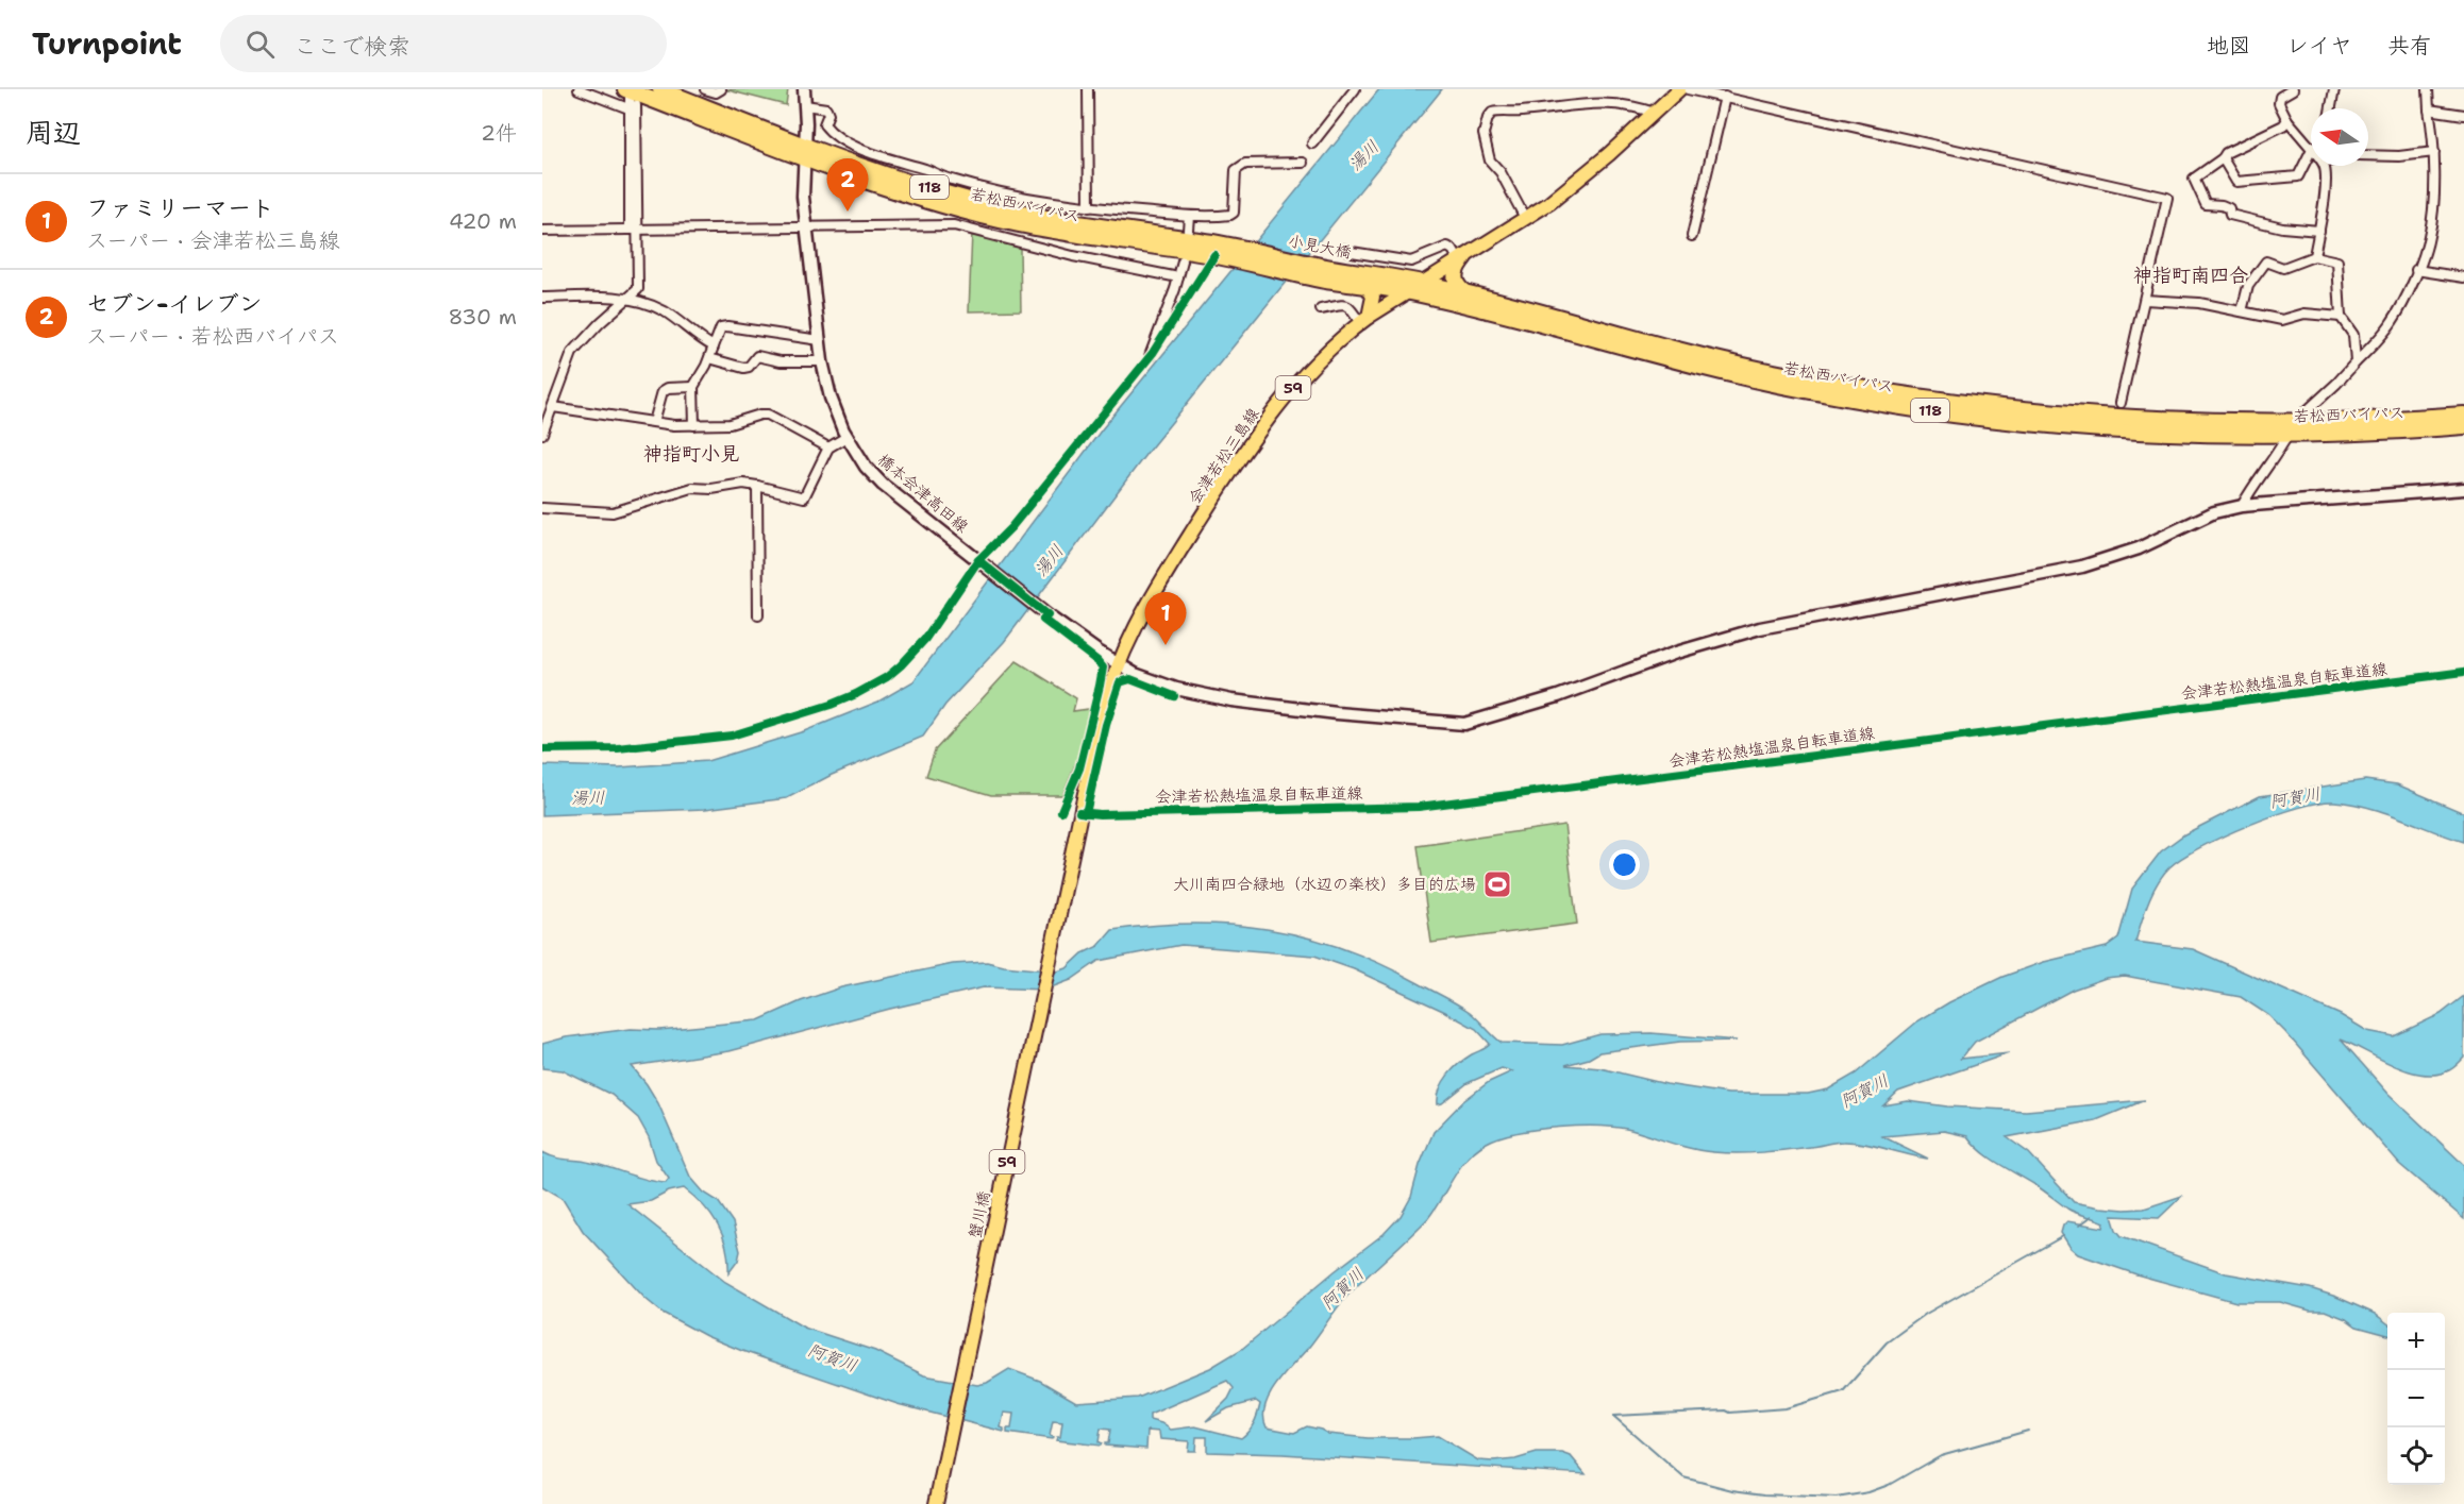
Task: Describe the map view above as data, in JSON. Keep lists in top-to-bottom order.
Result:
{
  "streets": {
    "highway": ["118", "若松西バイパス", "小見大橋"],
    "main road": ["59", "会津若松三島線", "蟹川橋"],
    "street": ["橋本会津高田線"],
    "cycle path": ["会津若松熱塩温泉自転車道線"]
  },
  "crossings": [
    ["若松西バイパス", "小見大橋"],
    ["若松西バイパス", "会津若松三島線"],
    ["若松西バイパス", "橋本会津高田線"],
    ["小見大橋", "会津若松三島線"],
    ["会津若松三島線", "橋本会津高田線"],
    ["会津若松三島線", "蟹川橋"]
  ],
  "districts": ["神指町南四合", "神指町小見"],
  "water": ["湯川", "阿賀川"],
  "places": {
    "sports": ["大川南四合緑地（水辺の楽校）多目的広場"]
  },
  "north": "left",
  "page": {
    "header": "Turnpoint",
    "search": "ここで検索",
    "nav": ["地図", "レイヤ", "共有"],
    "heading": ["周辺", "2件"],
    "pins": ["2", "1"],
    "list": [
      {
        "mark": "1",
        "name": "ファミリーマート",
        "note": "スーパー · 会津若松三島線",
        "value": "420 m"
      },
      {
        "mark": "2",
        "name": "セブン-イレブン",
        "note": "スーパー · 若松西バイパス",
        "value": "830 m"
      }
    ],
    "map_buttons": ["+", "−"]
  }
}
